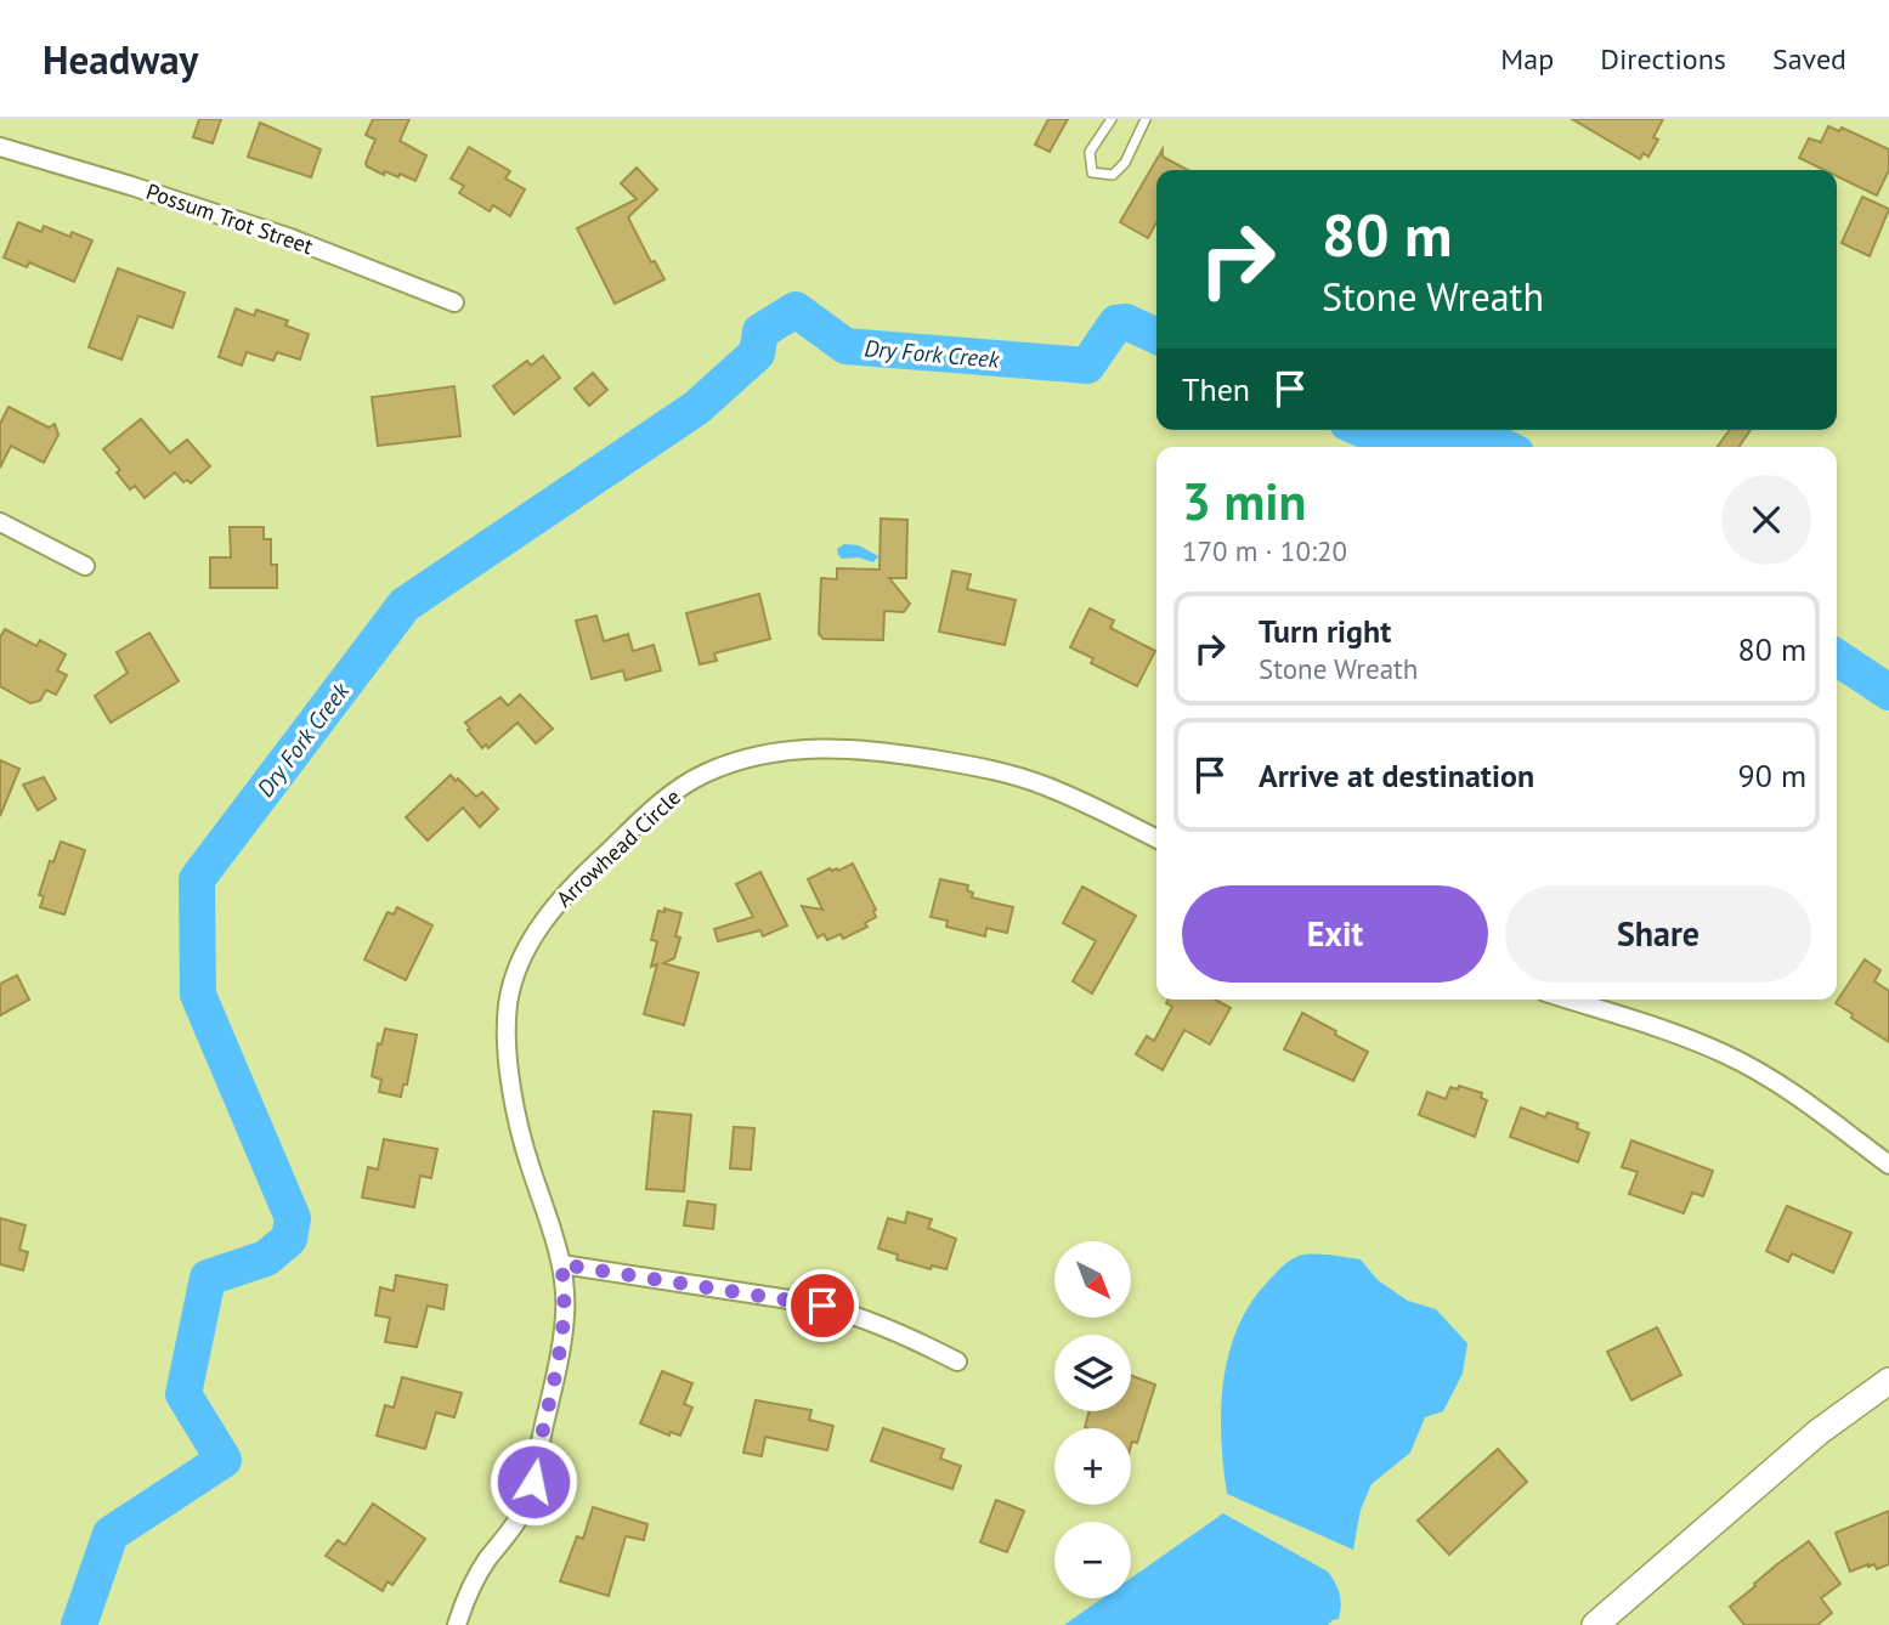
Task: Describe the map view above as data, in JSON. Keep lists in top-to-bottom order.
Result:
{
  "streets": {
    "street": ["Possum Trot Street", "Arrowhead Circle"]
  },
  "water": ["Dry Fork Creek"],
  "north": "bottom right",
  "page": {
    "header": "Headway",
    "nav": ["Map", "Directions", "Saved"],
    "turn": ["80 m", "Stone Wreath"],
    "then": "Then",
    "heading": ["3 min", "170 m · 10:20"],
    "list": [
      {
        "name": "Turn right",
        "note": "Stone Wreath",
        "value": "80 m"
      },
      {
        "name": "Arrive at destination",
        "value": "90 m"
      }
    ],
    "buttons": ["Exit", "Share"],
    "map_buttons": ["+", "−"]
  }
}
